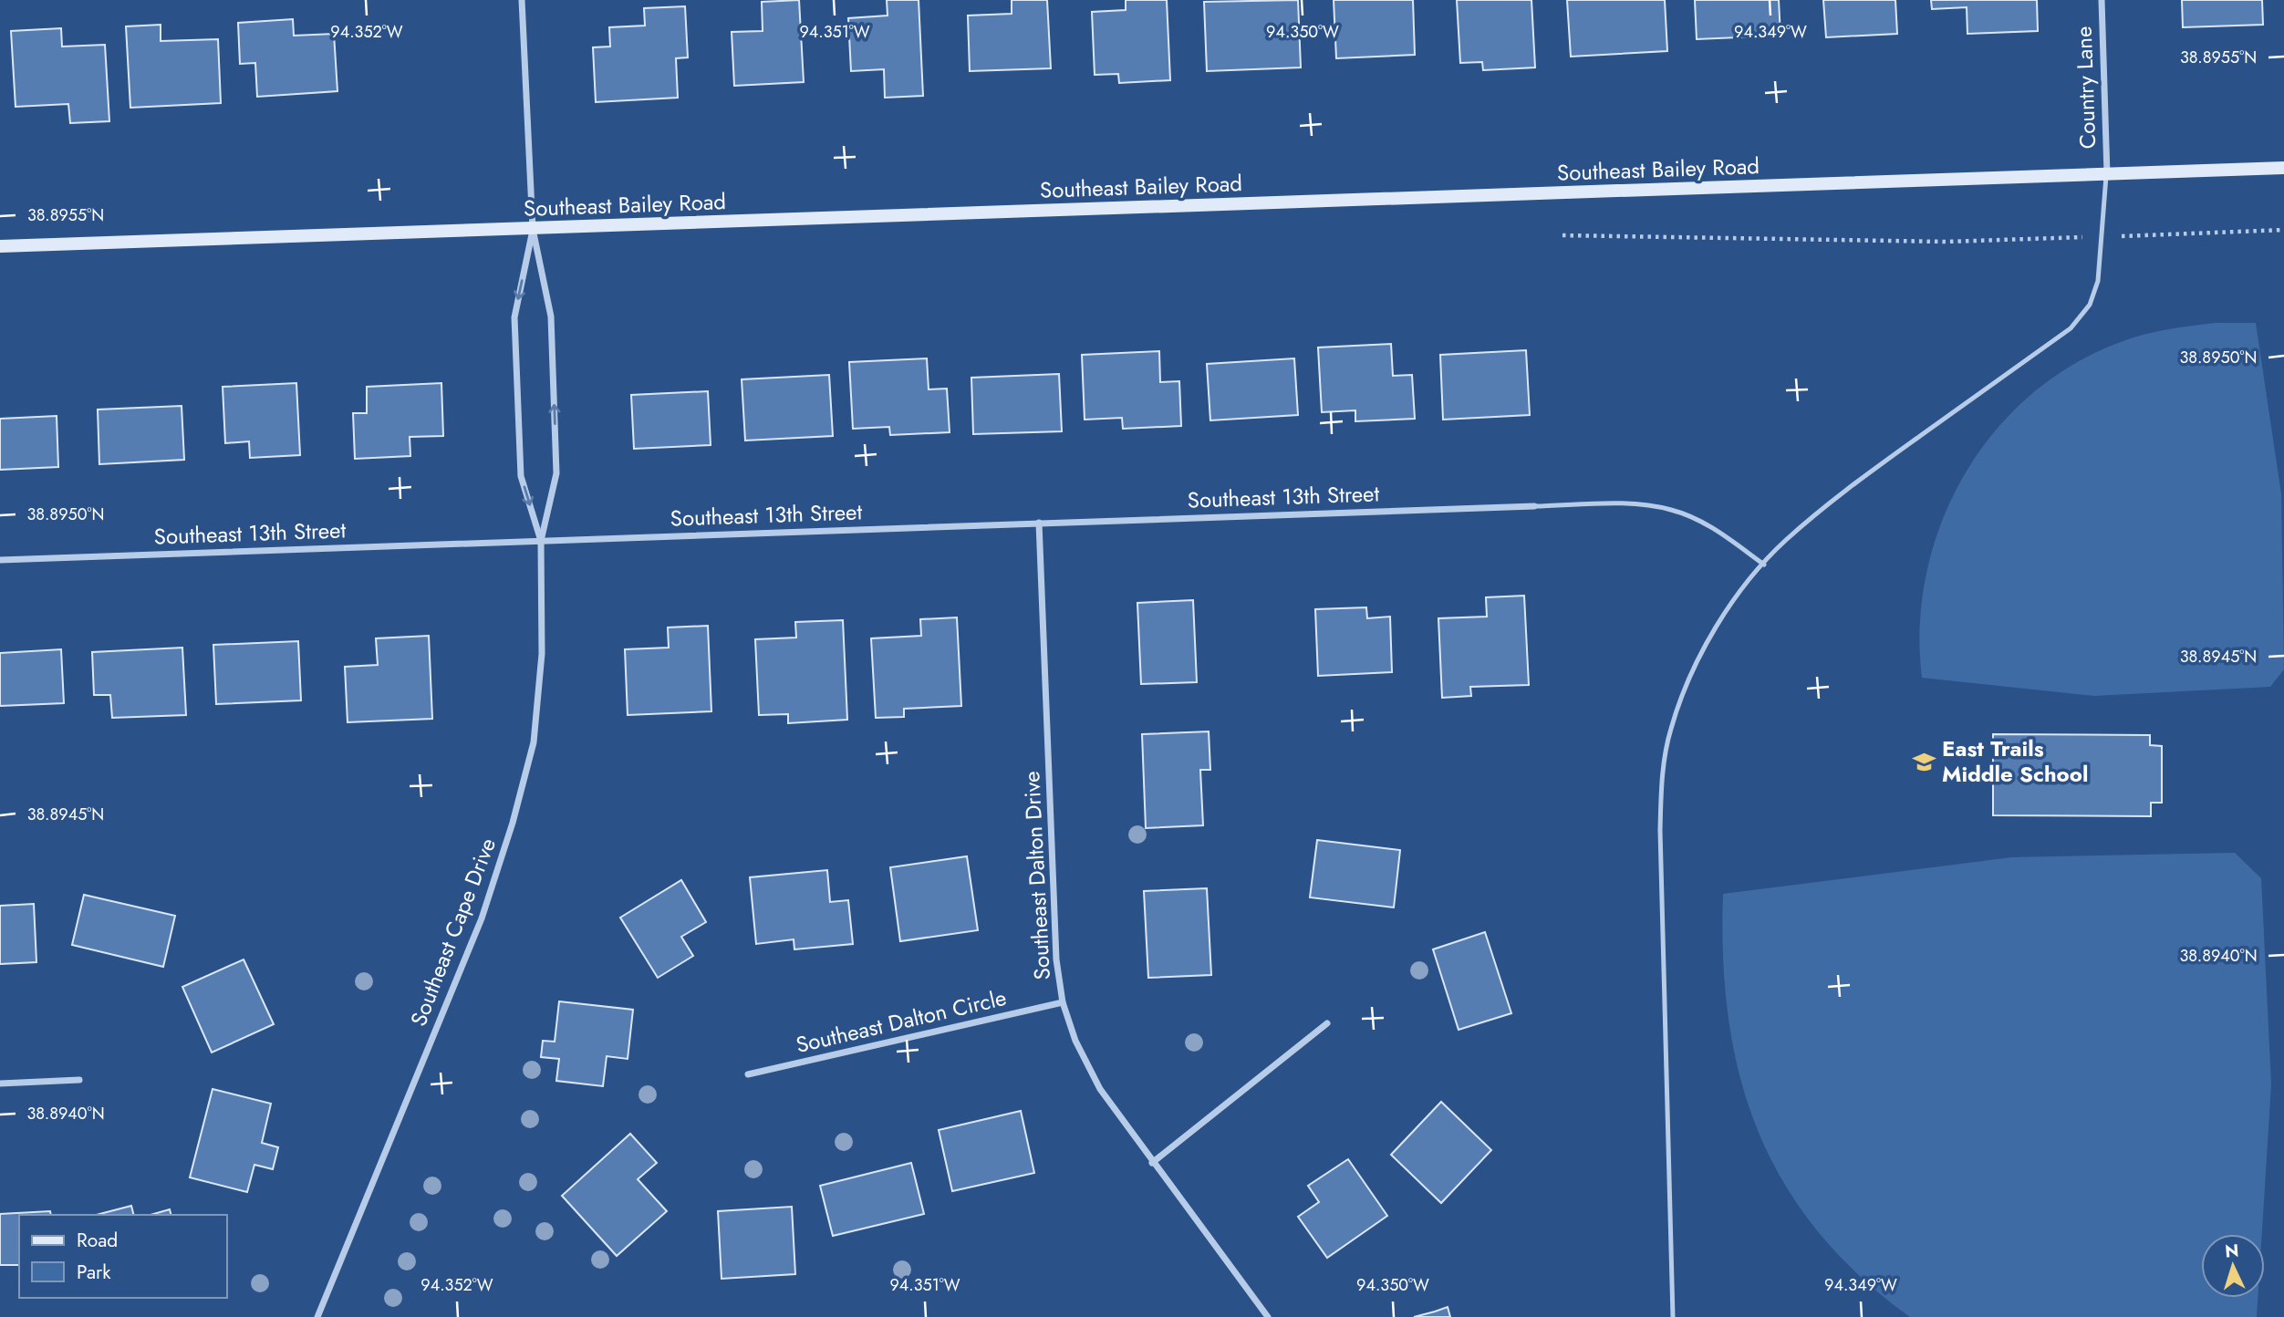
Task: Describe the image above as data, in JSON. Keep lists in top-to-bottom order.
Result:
{
  "streets": {
    "main road": ["Southeast Bailey Road"],
    "street": [
      "Country Lane",
      "Southeast 13th Street",
      "Southeast Dalton Drive",
      "Southeast Cape Drive",
      "Southeast Dalton Circle"
    ]
  },
  "crossings": [
    ["Country Lane", "Southeast Bailey Road"],
    ["Southeast Bailey Road", "Southeast Cape Drive"],
    ["Southeast 13th Street", "Southeast Dalton Drive"],
    ["Southeast 13th Street", "Southeast Cape Drive"],
    ["Southeast Dalton Drive", "Southeast Dalton Circle"]
  ],
  "places": {
    "school or university": ["East Trails Middle School"]
  },
  "legend": ["Road", "Park"],
  "north": "top",
  "coordinates": [
    "94.352°W",
    "94.351°W",
    "94.350°W",
    "94.349°W",
    "38.8955°N",
    "38.8950°N",
    "38.8945°N",
    "38.8940°N"
  ]
}
